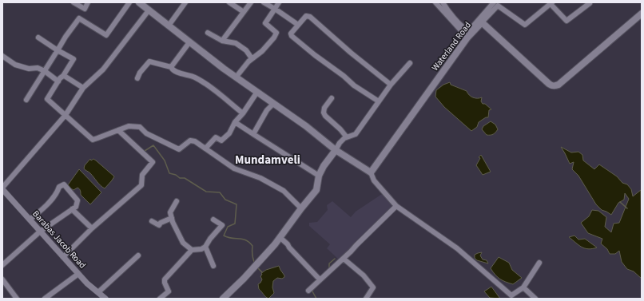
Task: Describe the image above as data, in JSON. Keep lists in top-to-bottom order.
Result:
{
  "streets": {
    "main road": ["Waterland Road"],
    "street": ["Barabas Jacob Road"]
  },
  "districts": ["Mundamveli"]
}
